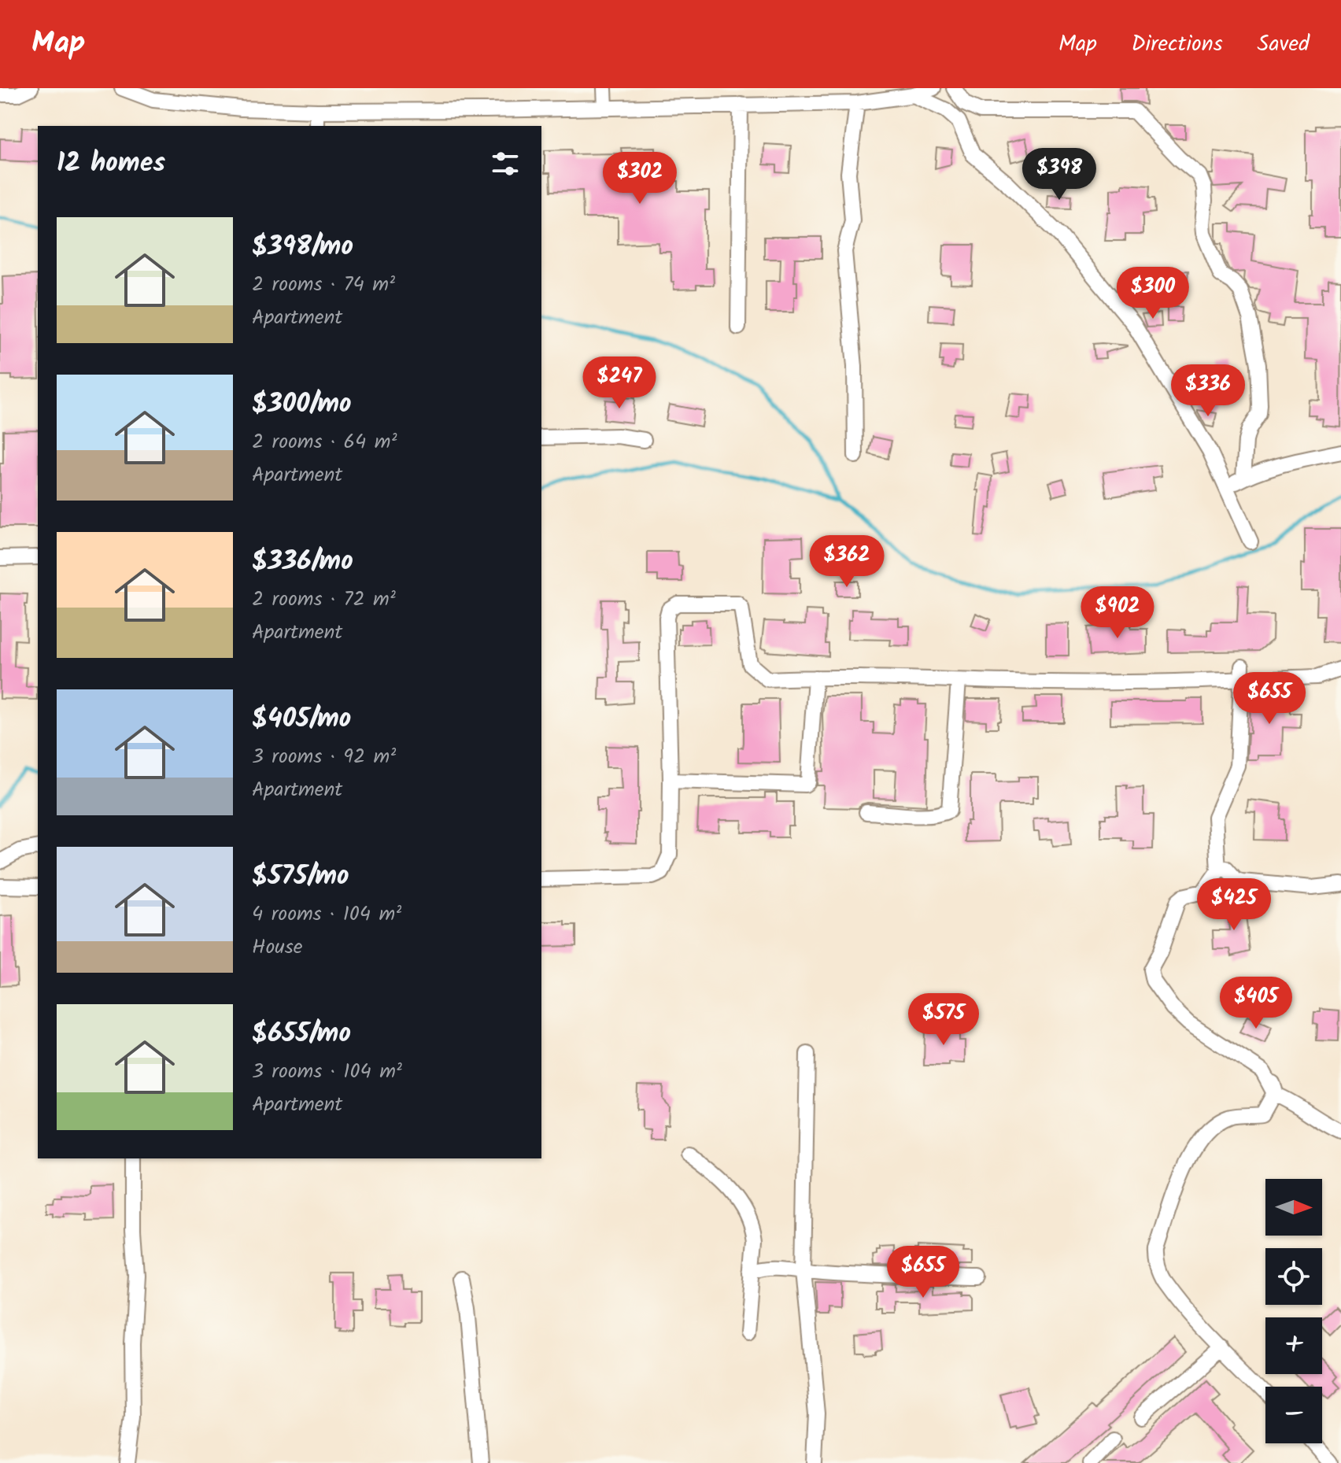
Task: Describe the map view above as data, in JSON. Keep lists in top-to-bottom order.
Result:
{
  "north": "right",
  "page": {
    "header": "Map",
    "nav": ["Map", "Directions", "Saved"],
    "heading": "12 homes",
    "price": [
      "$398",
      "$302",
      "$300",
      "$247",
      "$336",
      "$362",
      "$902",
      "$655",
      "$425",
      "$405",
      "$575",
      "$655"
    ],
    "list": [
      {
        "name": "$398/mo",
        "note": "2 rooms · 74 m² · Apartment"
      },
      {
        "name": "$300/mo",
        "note": "2 rooms · 64 m² · Apartment"
      },
      {
        "name": "$336/mo",
        "note": "2 rooms · 72 m² · Apartment"
      },
      {
        "name": "$405/mo",
        "note": "3 rooms · 92 m² · Apartment"
      },
      {
        "name": "$575/mo",
        "note": "4 rooms · 104 m² · House"
      },
      {
        "name": "$655/mo",
        "note": "3 rooms · 104 m² · Apartment"
      }
    ],
    "map_buttons": ["+", "−"]
  }
}
